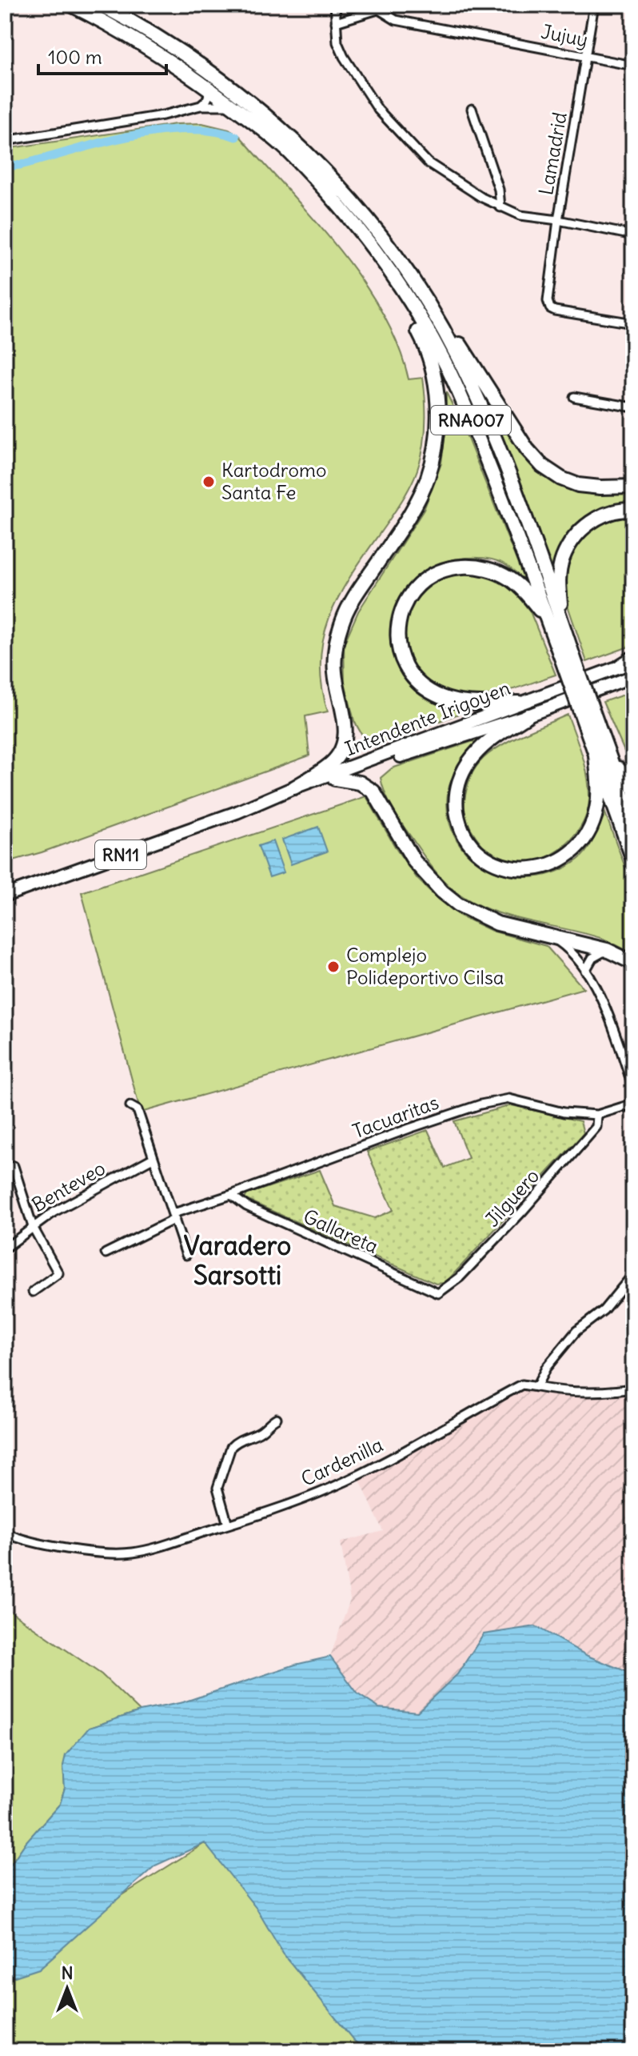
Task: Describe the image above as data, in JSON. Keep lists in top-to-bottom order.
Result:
{
  "streets": {
    "highway": ["RNA007"],
    "main road": ["Intendente Irigoyen", "RN11"],
    "street": [
      "Jujuy",
      "Lamadrid",
      "Tacuaritas",
      "Benteveo",
      "Jilguero",
      "Gallareta",
      "Cardenilla"
    ]
  },
  "crossings": [
    ["Jujuy", "Lamadrid"],
    ["Tacuaritas", "Jilguero"],
    ["Tacuaritas", "Gallareta"],
    ["Jilguero", "Gallareta"]
  ],
  "districts": ["Varadero Sarsotti"],
  "places": ["Kartodromo Santa Fe", "Complejo Polideportivo Cilsa"],
  "scale_bar": "100 m",
  "north": "top"
}
